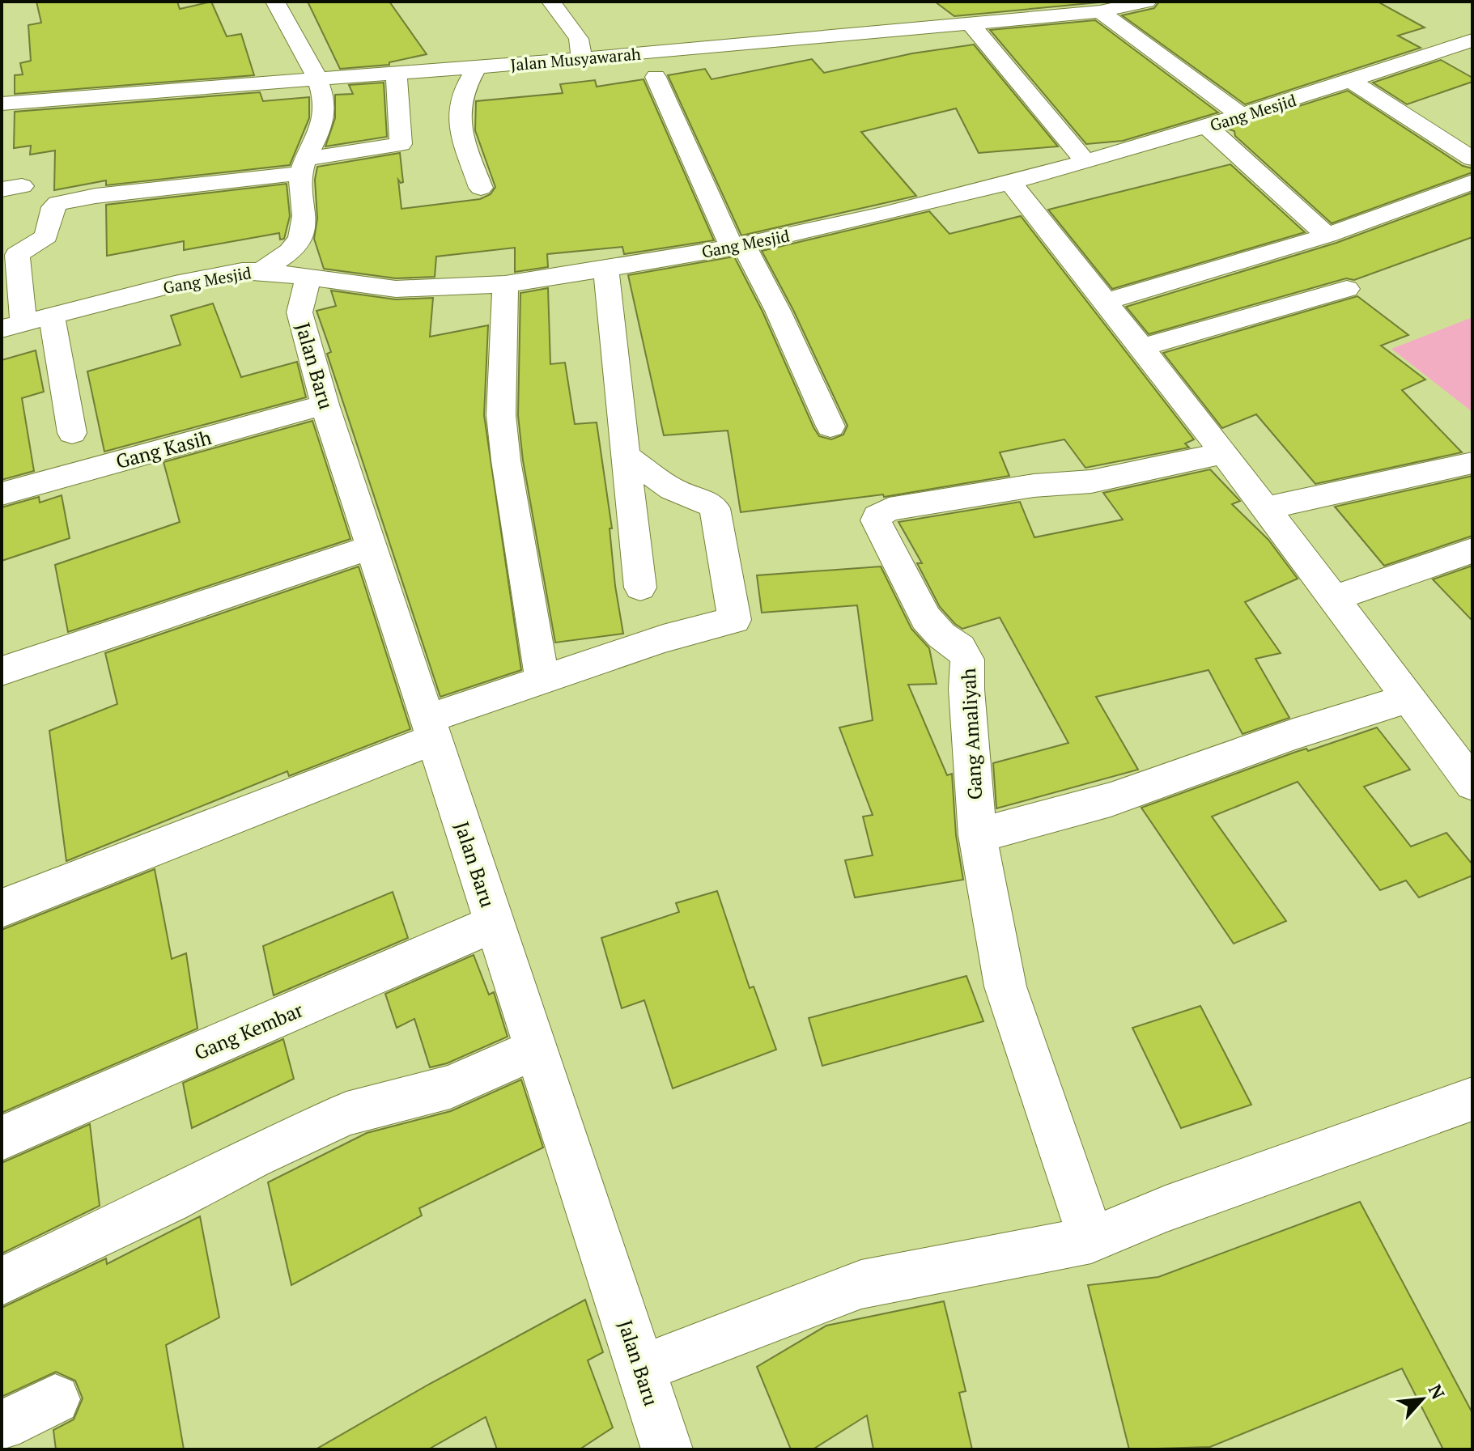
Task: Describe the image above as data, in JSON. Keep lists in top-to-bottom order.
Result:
{
  "streets": {
    "street": [
      "Jalan Musyawarah",
      "Gang Mesjid",
      "Jalan Baru",
      "Gang Kasih",
      "Gang Amaliyah",
      "Gang Kembar"
    ]
  },
  "crossings": [
    ["Gang Mesjid", "Jalan Baru"],
    ["Jalan Baru", "Gang Kasih"],
    ["Jalan Baru", "Gang Kembar"]
  ],
  "north": "top right"
}
